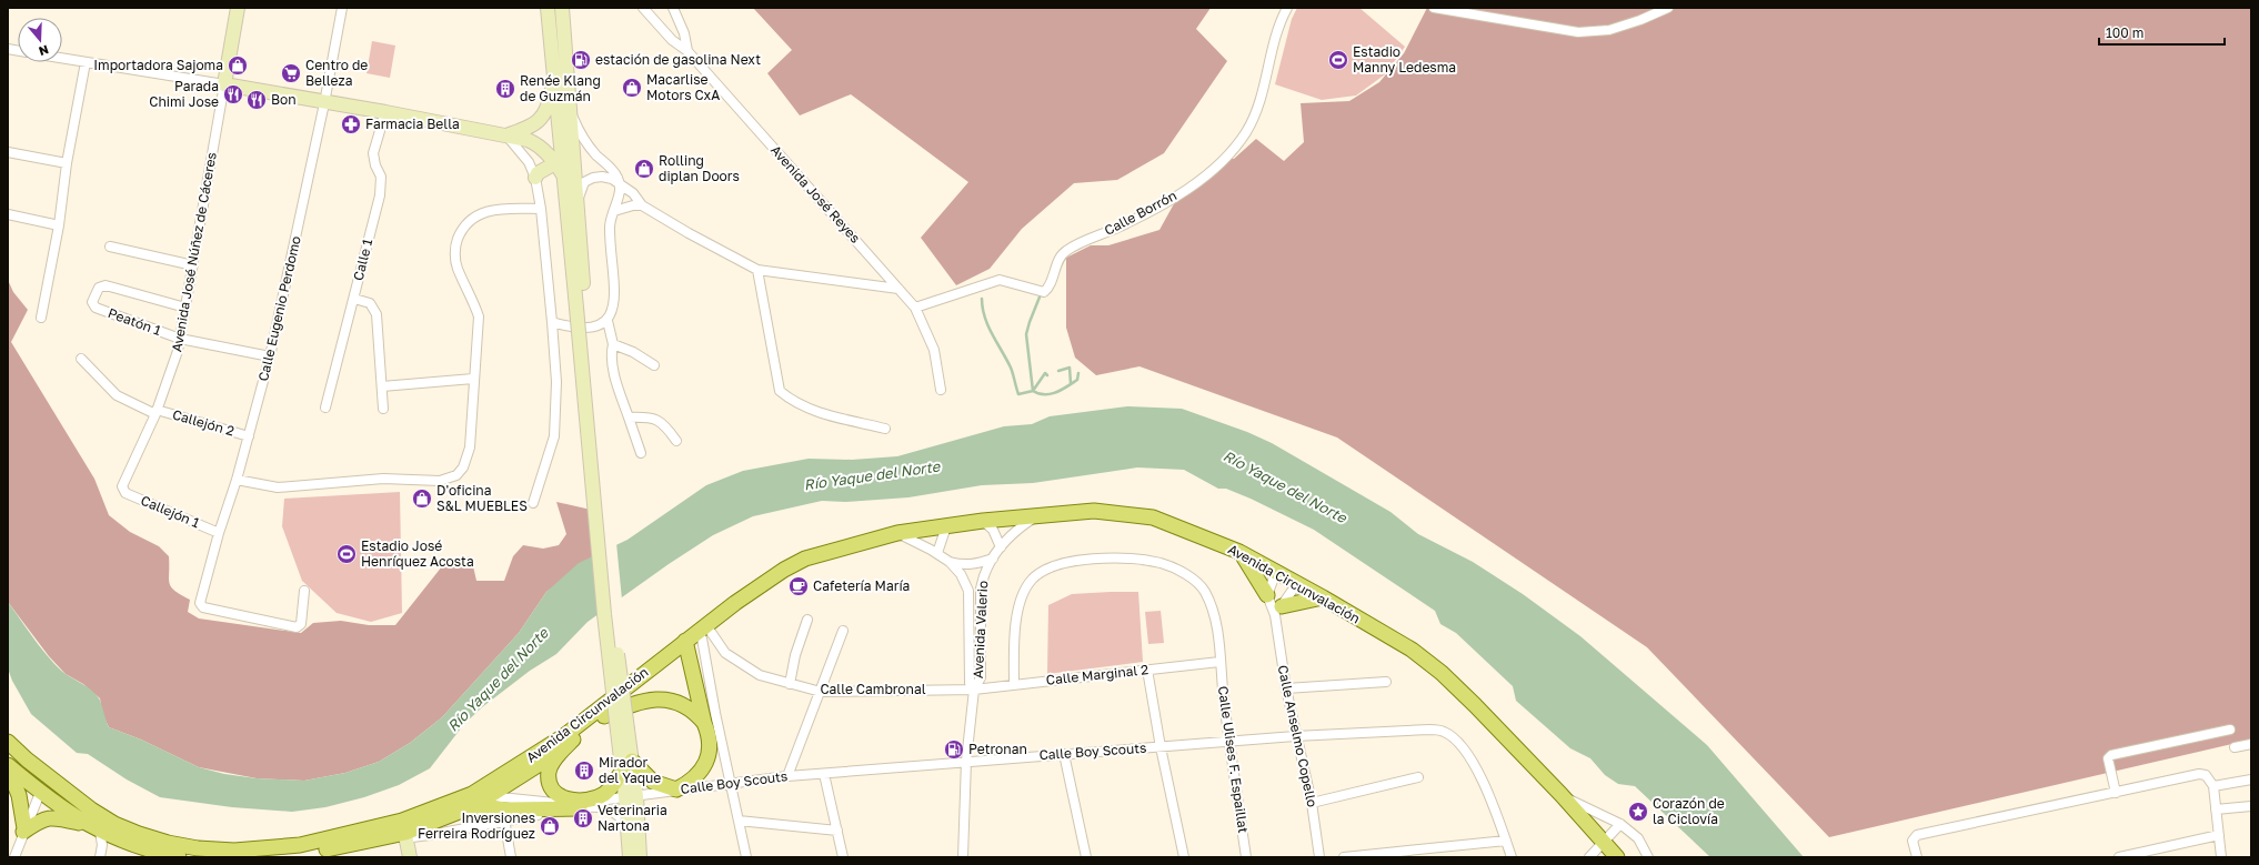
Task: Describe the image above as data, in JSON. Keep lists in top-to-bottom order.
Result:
{
  "streets": {
    "main road": ["Avenida José Núñez de Cáceres", "Avenida Circunvalación"],
    "street": [
      "Avenida José Reyes",
      "Calle Borrón",
      "Calle 1",
      "Calle Eugenio Perdomo",
      "Peatón 1",
      "Callejón 2",
      "Callejón 1",
      "Avenida Valerio",
      "Calle Marginal 2",
      "Calle Cambronal",
      "Calle Anselmo Copello",
      "Calle Boy Scouts",
      "Calle Ulises F. Espaillat"
    ]
  },
  "crossings": [
    ["Avenida José Reyes", "Calle Borrón"],
    ["Avenida José Núñez de Cáceres", "Peatón 1"],
    ["Avenida José Núñez de Cáceres", "Callejón 2"],
    ["Avenida José Núñez de Cáceres", "Callejón 1"],
    ["Calle Eugenio Perdomo", "Callejón 2"],
    ["Calle Eugenio Perdomo", "Callejón 1"],
    ["Avenida Circunvalación", "Avenida Valerio"],
    ["Avenida Circunvalación", "Calle Cambronal"],
    ["Avenida Circunvalación", "Calle Boy Scouts"],
    ["Avenida Valerio", "Calle Marginal 2"],
    ["Avenida Valerio", "Calle Cambronal"],
    ["Avenida Valerio", "Calle Boy Scouts"],
    ["Calle Marginal 2", "Calle Cambronal"],
    ["Calle Marginal 2", "Calle Ulises F. Espaillat"],
    ["Calle Anselmo Copello", "Calle Boy Scouts"],
    ["Calle Boy Scouts", "Calle Ulises F. Espaillat"]
  ],
  "water": ["Río Yaque del Norte"],
  "places": {
    "fuel station": ["estación de gasolina Next", "Petronan"],
    "sports": ["Estadio Manny Ledesma", "Estadio José Henríquez Acosta"],
    "shop": [
      "Importadora Sajoma",
      "Macarlise Motors CxA",
      "Rolling diplan Doors",
      "D'oficina S&L MUEBLES",
      "Inversiones Ferreira Rodríguez"
    ],
    "supermarket": ["Centro de Belleza"],
    "building": ["Renée Klang de Guzmán", "Mirador del Yaque", "Veterinaria Nartona"],
    "restaurant": ["Parada Chimi Jose", "Bon"],
    "pharmacy": ["Farmacia Bella"],
    "cafe": ["Cafetería María"],
    "place": ["Corazón de la Ciclovía"]
  },
  "scale_bar": "100 m",
  "north": "bottom"
}
